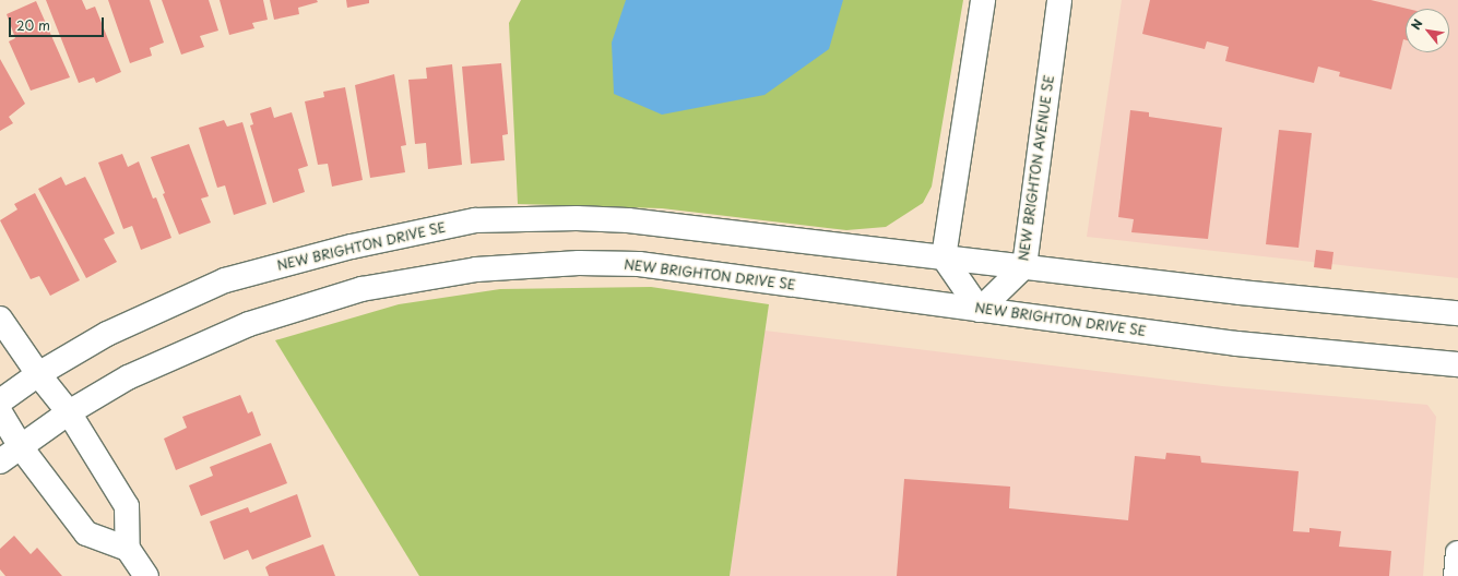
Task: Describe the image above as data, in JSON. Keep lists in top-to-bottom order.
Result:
{
  "streets": {
    "street": ["NEW BRIGHTON AVENUE SE", "NEW BRIGHTON DRIVE SE"]
  },
  "crossings": [
    ["NEW BRIGHTON AVENUE SE", "NEW BRIGHTON DRIVE SE"]
  ],
  "scale_bar": "20 m",
  "north": "top left"
}
